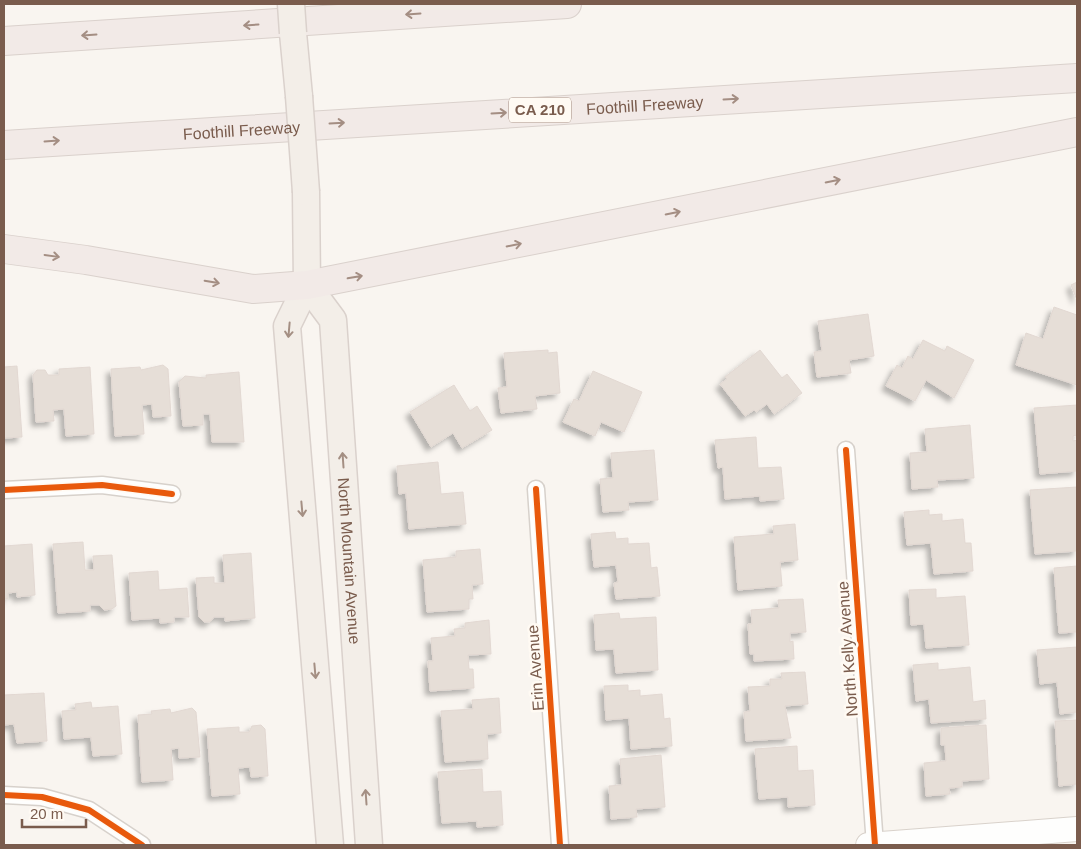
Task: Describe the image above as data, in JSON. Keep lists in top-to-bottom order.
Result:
{
  "streets": {
    "highway": ["Foothill Freeway", "CA 210"],
    "main road": ["North Mountain Avenue"],
    "street": ["North Kelly Avenue", "Erin Avenue"]
  },
  "scale_bar": "20 m"
}
